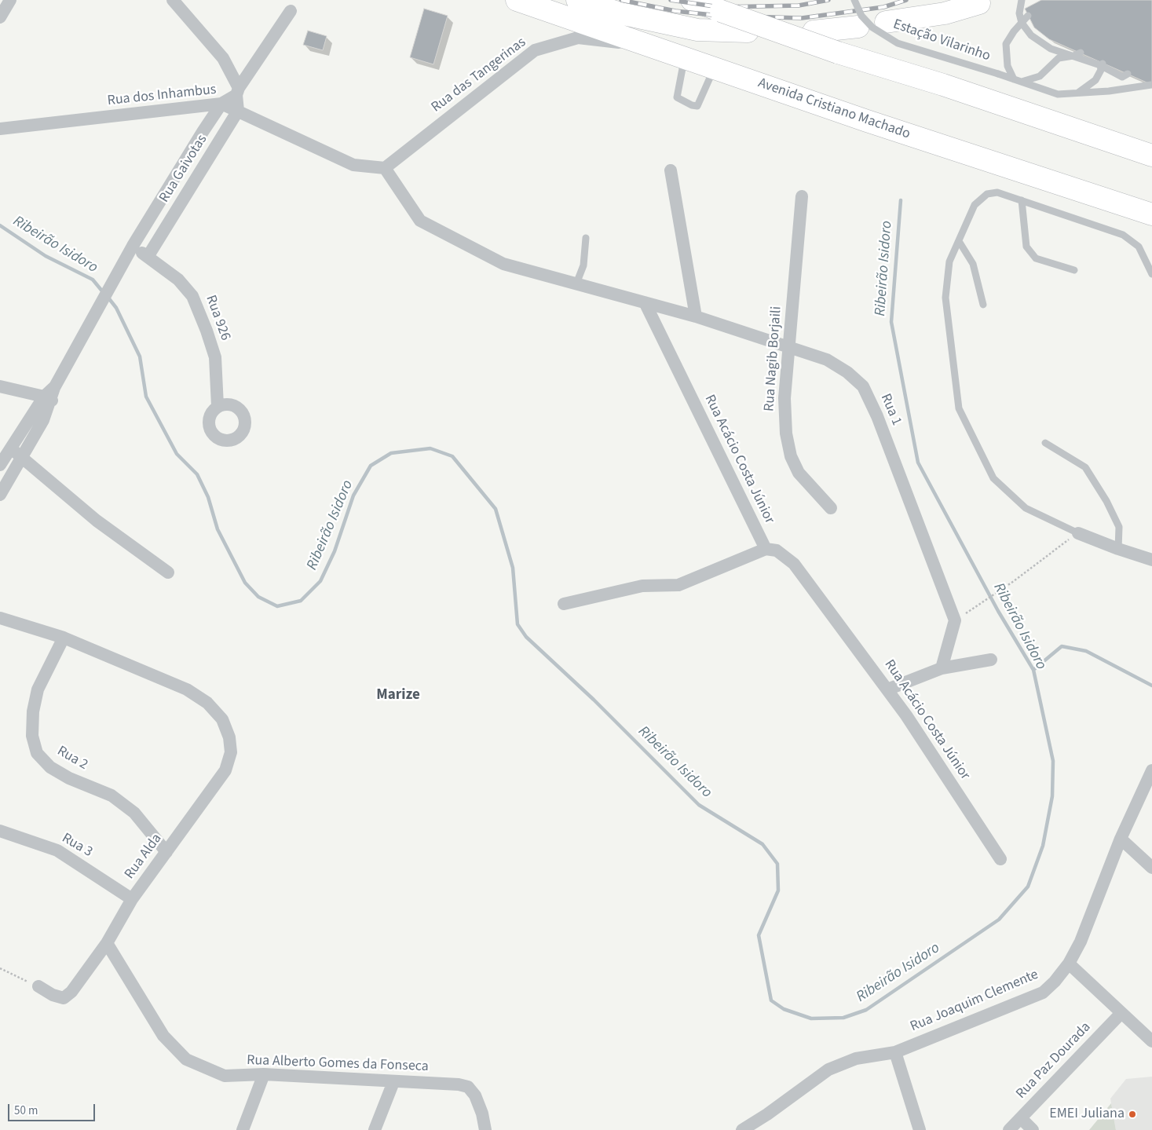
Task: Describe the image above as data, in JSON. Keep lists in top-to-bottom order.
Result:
{
  "streets": {
    "highway": ["Avenida Cristiano Machado"],
    "street": [
      "Rua das Tangerinas",
      "Rua dos Inhambus",
      "Rua Gaivotas",
      "Rua 926",
      "Rua Nagib Borjaili",
      "Rua 1",
      "Rua Acácio Costa Júnior",
      "Rua 2",
      "Rua 3",
      "Rua Alda",
      "Rua Joaquim Clemente",
      "Rua Paz Dourada",
      "Rua Alberto Gomes da Fonseca"
    ],
    "lane": ["Estação Vilarinho"]
  },
  "crossings": [
    ["Rua das Tangerinas", "Rua dos Inhambus"],
    ["Rua das Tangerinas", "Avenida Cristiano Machado"],
    ["Rua dos Inhambus", "Rua Gaivotas"],
    ["Rua Gaivotas", "Rua 926"],
    ["Rua Nagib Borjaili", "Rua 1"],
    ["Rua 1", "Rua Acácio Costa Júnior"],
    ["Rua 2", "Rua Alda"],
    ["Rua 3", "Rua Alda"],
    ["Rua Alda", "Rua Alberto Gomes da Fonseca"]
  ],
  "districts": ["Marize"],
  "water": ["Ribeirão Isidoro"],
  "places": ["EMEI Juliana"],
  "scale_bar": "50 m"
}
